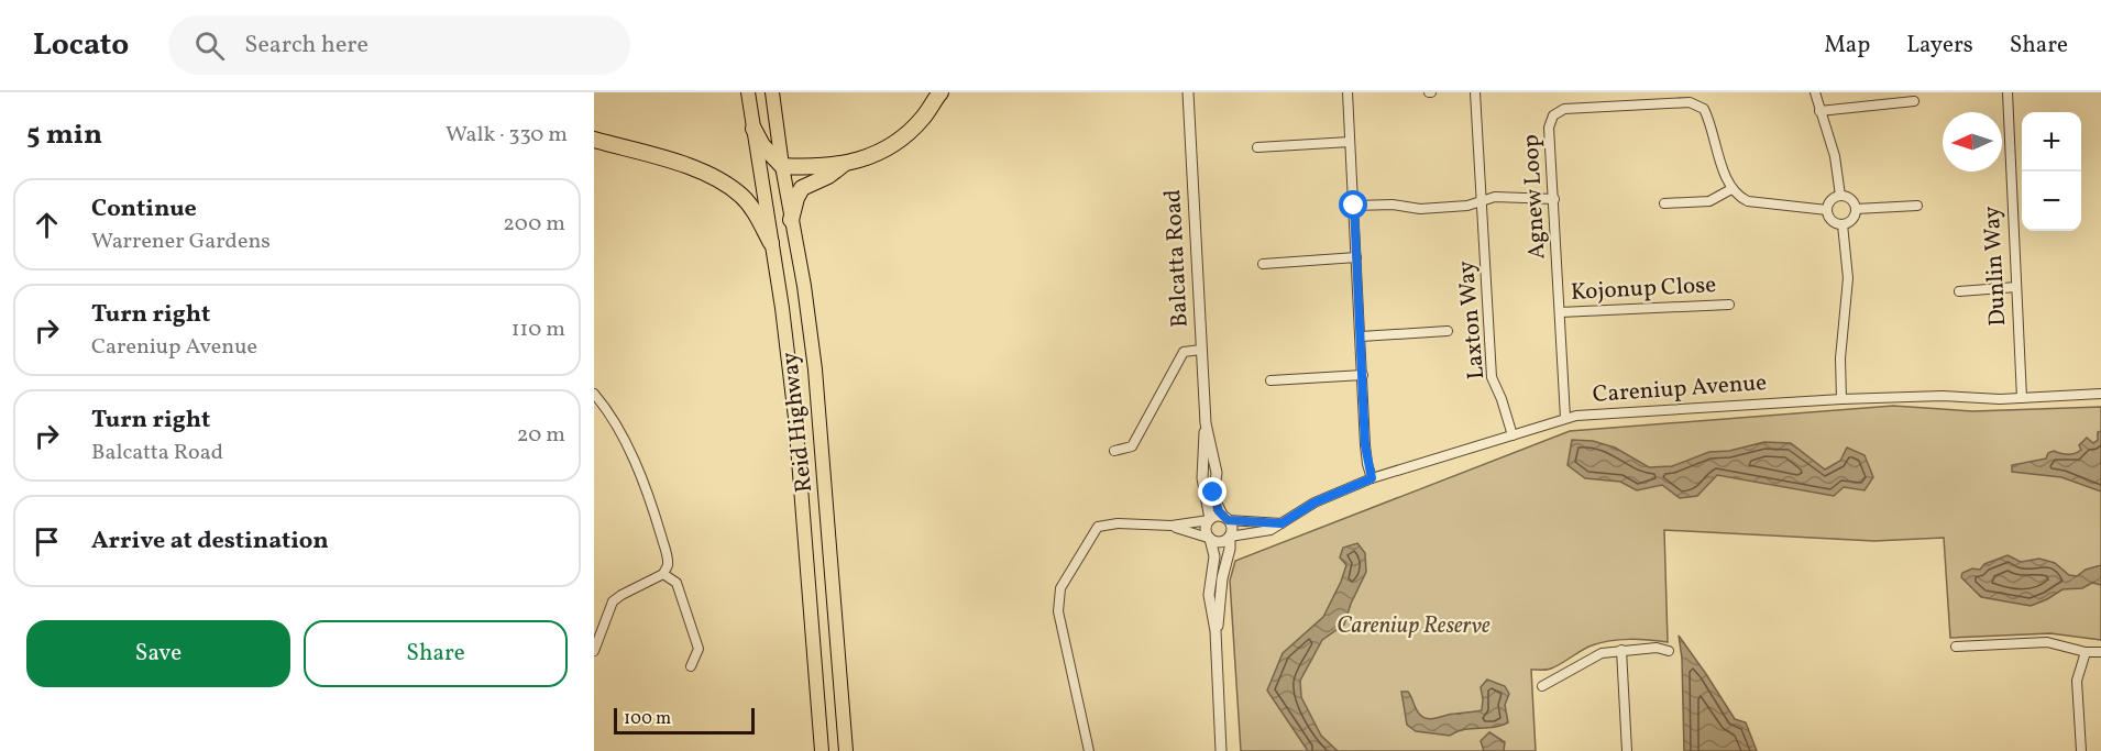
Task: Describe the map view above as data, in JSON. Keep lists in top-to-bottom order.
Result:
{
  "streets": {
    "highway": ["Reid Highway"],
    "street": [
      "Agnew Loop",
      "Balcatta Road",
      "Dunlin Way",
      "Kojonup Close",
      "Laxton Way",
      "Careniup Avenue"
    ]
  },
  "crossings": [
    ["Agnew Loop", "Kojonup Close"],
    ["Agnew Loop", "Careniup Avenue"],
    ["Balcatta Road", "Careniup Avenue"],
    ["Dunlin Way", "Careniup Avenue"],
    ["Laxton Way", "Careniup Avenue"]
  ],
  "parks": ["Careniup Reserve"],
  "scale_bar": "100 m",
  "north": "left",
  "page": {
    "header": "Locato",
    "search": "Search here",
    "nav": ["Map", "Layers", "Share"],
    "heading": ["5 min", "Walk · 330 m"],
    "map_buttons": ["+", "−"],
    "list": [
      ["Continue", "Warrener Gardens", "200 m"],
      ["Turn right", "Careniup Avenue", "110 m"],
      ["Turn right", "Balcatta Road", "20 m"],
      "Arrive at destination"
    ],
    "buttons": ["Save", "Share"],
    "scale": "100 m"
  }
}
